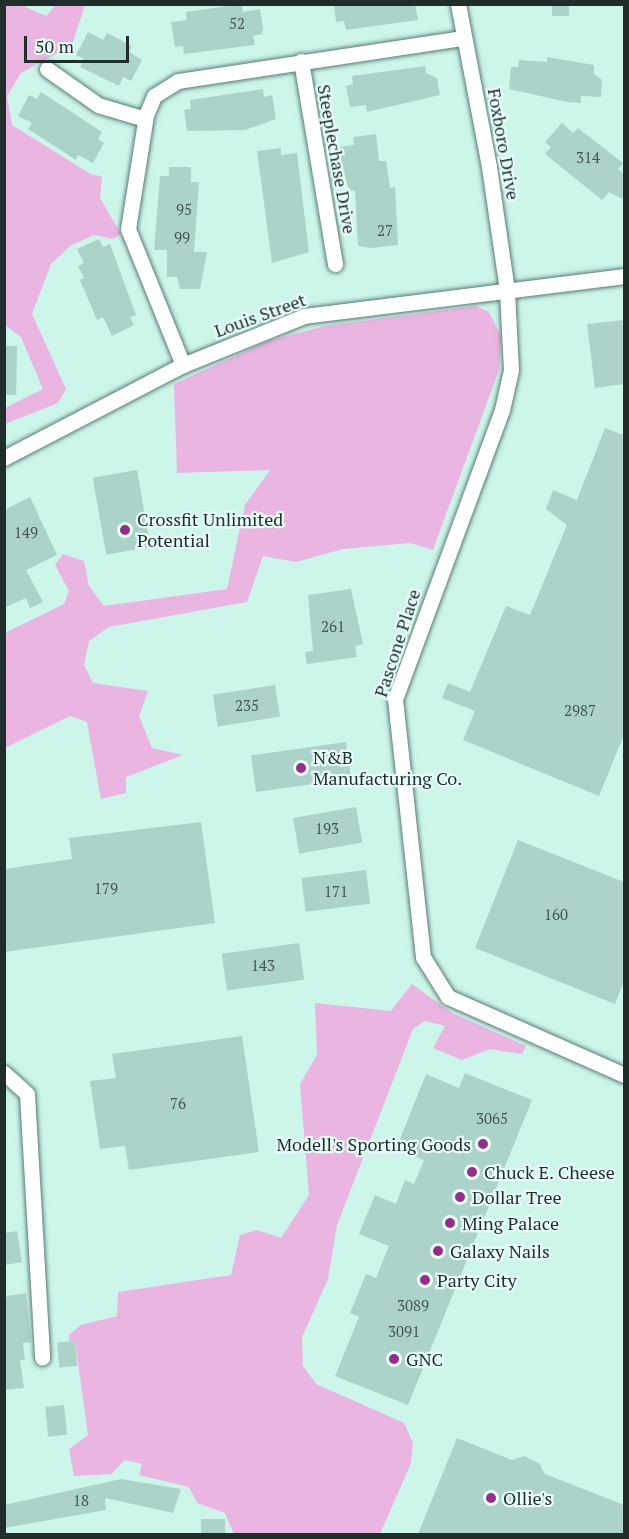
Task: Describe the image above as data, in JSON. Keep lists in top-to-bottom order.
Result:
{
  "streets": {
    "street": [
      "Foxboro Drive",
      "Steeplechase Drive",
      "Louis Street",
      "Pascone Place"
    ]
  },
  "crossings": [
    ["Foxboro Drive", "Steeplechase Drive"],
    ["Foxboro Drive", "Louis Street"],
    ["Foxboro Drive", "Pascone Place"],
    ["Steeplechase Drive", "Louis Street"],
    ["Louis Street", "Pascone Place"]
  ],
  "places": [
    "Crossfit Unlimited Potential",
    "N&B Manufacturing Co.",
    "Modell's Sporting Goods",
    "Chuck E. Cheese",
    "Dollar Tree",
    "Ming Palace",
    "Galaxy Nails",
    "Party City",
    "GNC",
    "Ollie's"
  ],
  "house_numbers": [
    "52",
    "314",
    "95",
    "27",
    "99",
    "149",
    "261",
    "235",
    "2987",
    "193",
    "179",
    "171",
    "160",
    "143",
    "76",
    "3065",
    "3089",
    "3091",
    "18"
  ],
  "scale_bar": "50 m"
}
